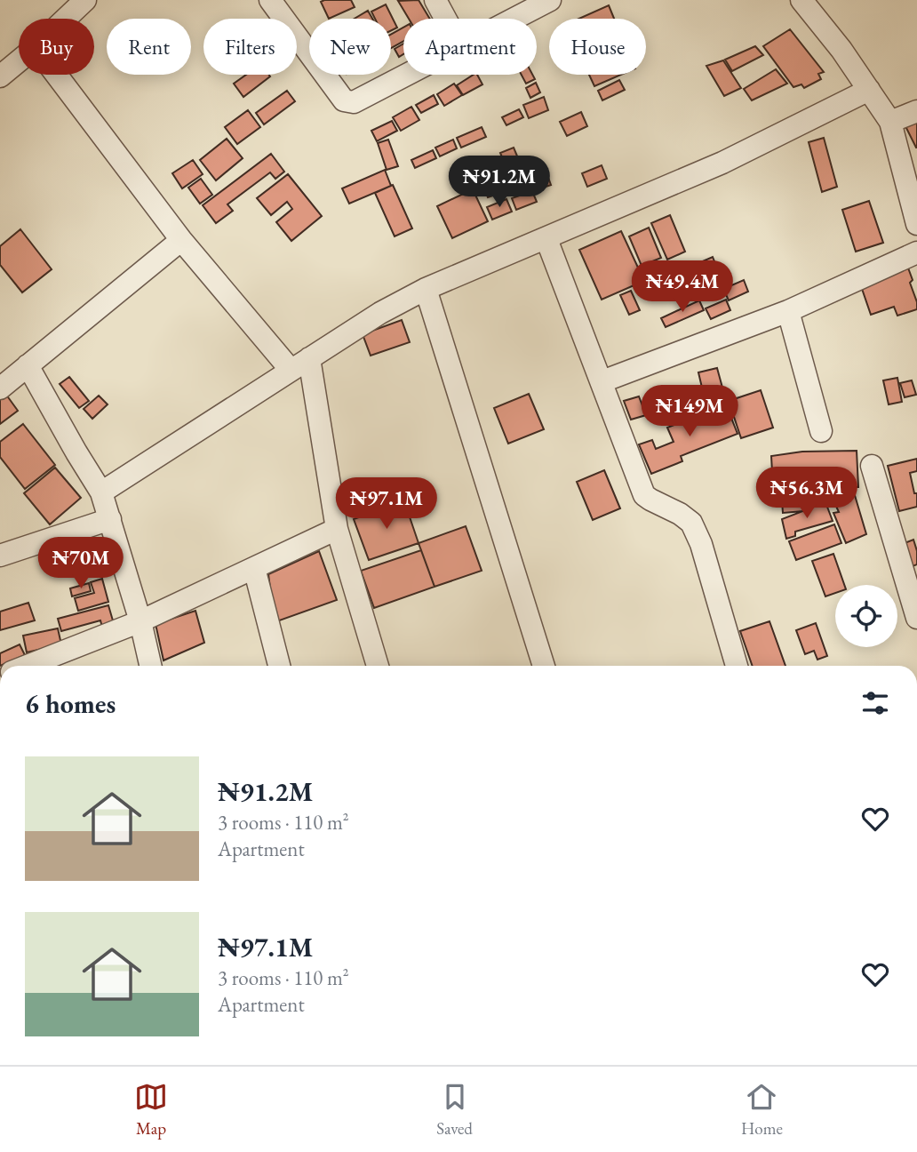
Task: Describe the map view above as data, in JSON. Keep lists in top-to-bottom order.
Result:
{
  "page": {
    "chip": [
      "Buy",
      "Rent",
      "Filters",
      "New",
      "Apartment",
      "House"
    ],
    "price": [
      "₦91.2M",
      "₦49.4M",
      "₦149M",
      "₦56.3M",
      "₦97.1M",
      "₦70M"
    ],
    "heading": "6 homes",
    "list": [
      {
        "name": "₦91.2M",
        "note": "3 rooms · 110 m² · Apartment"
      },
      {
        "name": "₦97.1M",
        "note": "3 rooms · 110 m² · Apartment"
      }
    ],
    "tabs": ["Map", "Saved", "Home"]
  }
}
